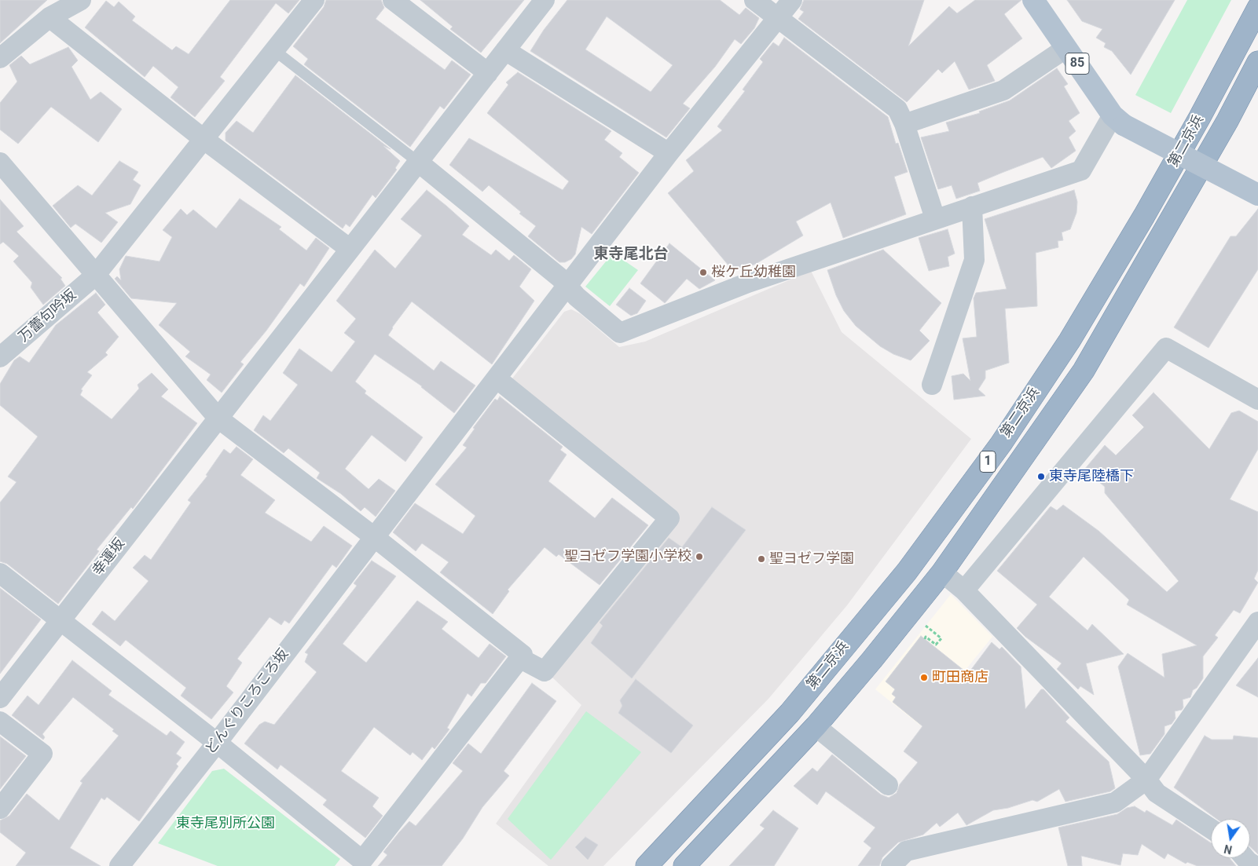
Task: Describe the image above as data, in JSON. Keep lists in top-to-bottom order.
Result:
{
  "streets": {
    "highway": ["第二京浜", "1"],
    "main road": ["85"],
    "street": ["万蕾句吟坂", "幸運坂", "どんぐりころころ坂"]
  },
  "districts": ["東寺尾北台"],
  "parks": ["東寺尾別所公園"],
  "places": [
    "桜ケ丘幼稚園",
    "東寺尾陸橋下",
    "聖ヨゼフ学園小学校",
    "聖ヨゼフ学園",
    "町田商店"
  ],
  "north": "bottom"
}
